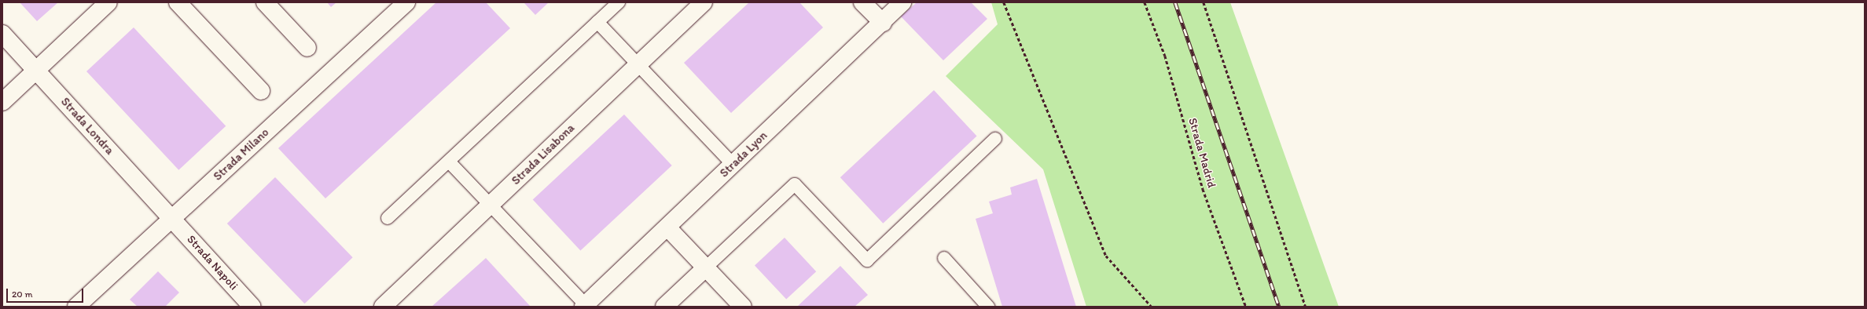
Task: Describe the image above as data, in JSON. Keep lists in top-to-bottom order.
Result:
{
  "streets": {
    "street": [
      "Strada Londra",
      "Strada Milano",
      "Strada Lisabona",
      "Strada Lyon",
      "Strada Napoli"
    ],
    "path": ["Strada Madrid"]
  },
  "crossings": [
    ["Strada Londra", "Strada Milano"],
    ["Strada Londra", "Strada Napoli"],
    ["Strada Milano", "Strada Napoli"]
  ],
  "scale_bar": "20 m"
}
